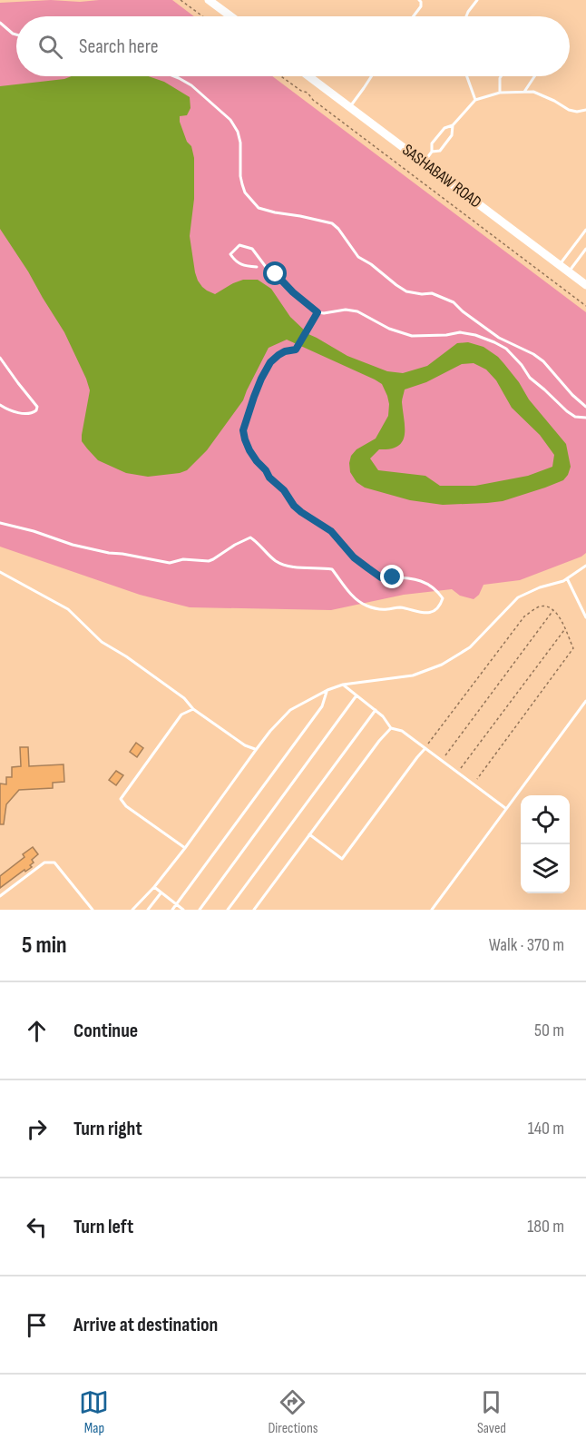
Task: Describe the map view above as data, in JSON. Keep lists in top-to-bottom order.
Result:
{
  "streets": {
    "main road": ["SASHABAW ROAD"]
  },
  "page": {
    "search": "Search here",
    "heading": ["5 min", "Walk · 370 m"],
    "list": [
      ["Continue", "50 m"],
      ["Turn right", "140 m"],
      ["Turn left", "180 m"],
      "Arrive at destination"
    ],
    "nav": ["Map", "Directions", "Saved"]
  }
}
